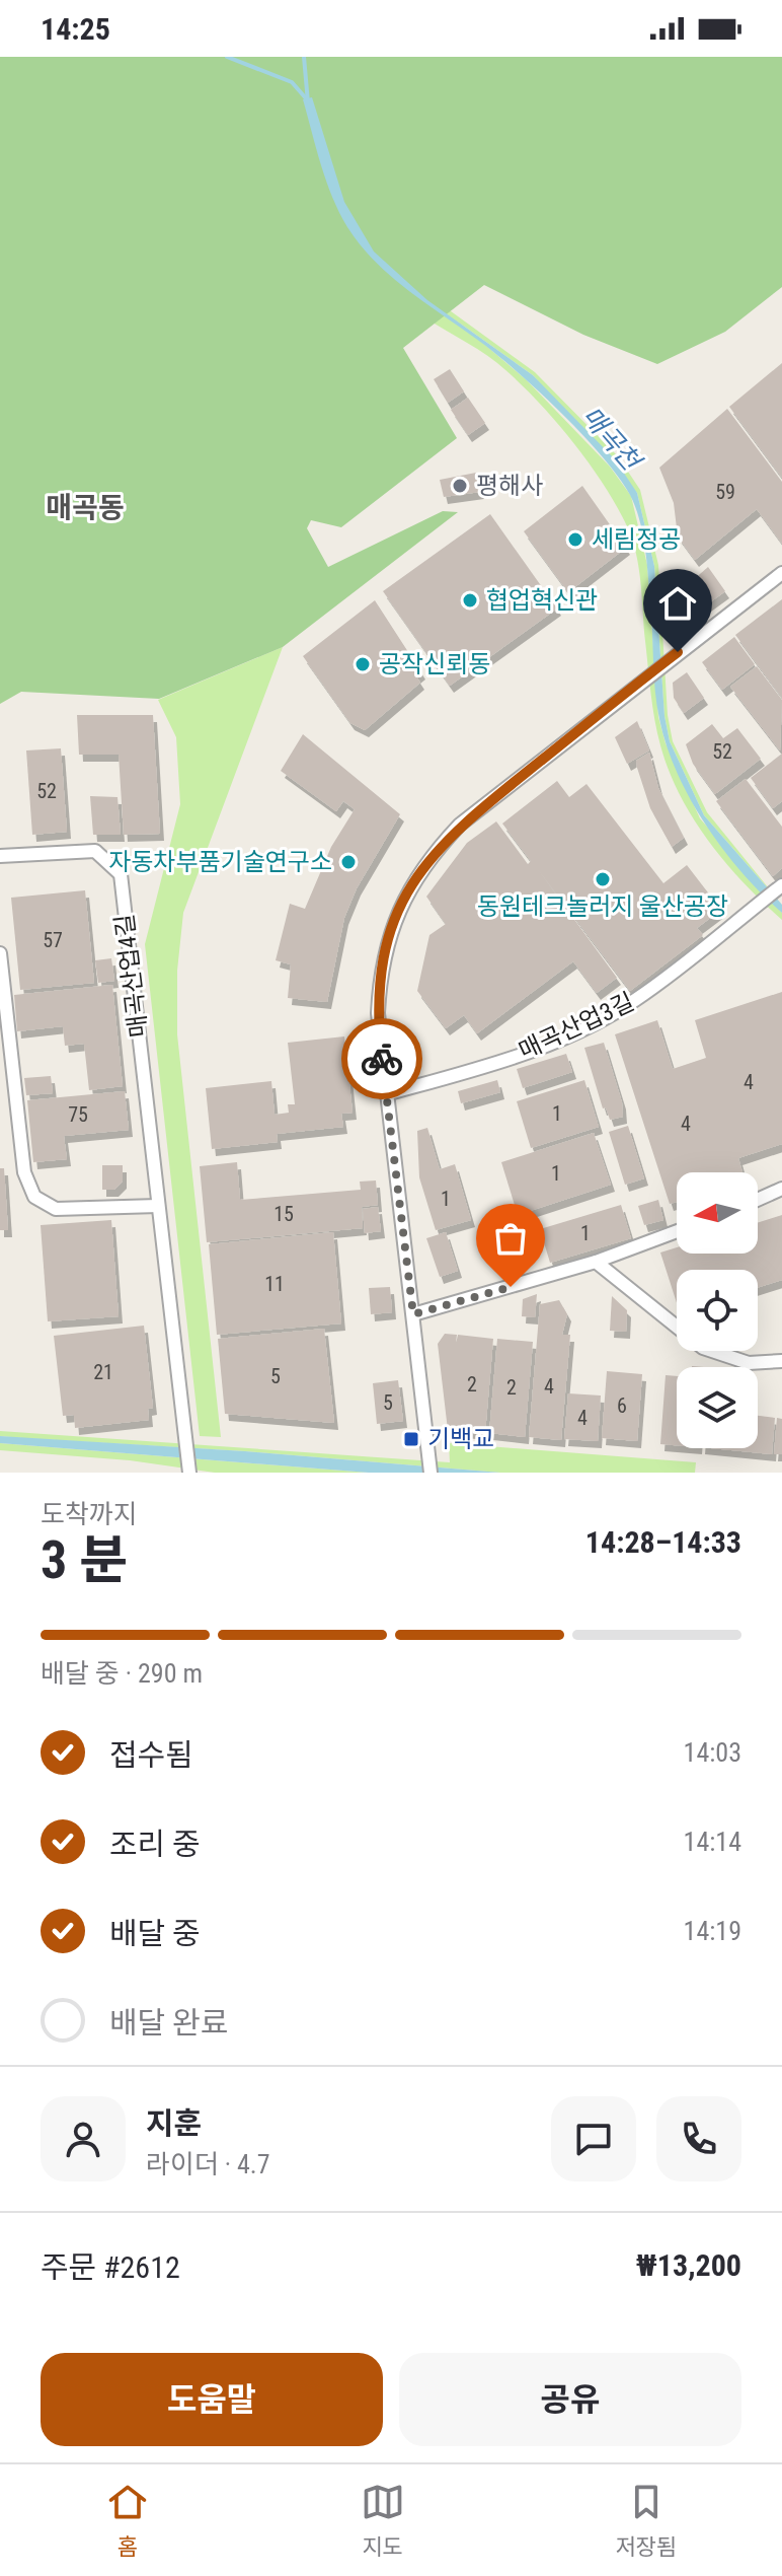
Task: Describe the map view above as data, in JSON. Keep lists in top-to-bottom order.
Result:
{
  "streets": {
    "street": ["매곡산업4길", "매곡산업3길"]
  },
  "districts": ["매곡동"],
  "water": ["매곡천"],
  "places": {
    "other": [
      "평해사",
      "세림정공",
      "협업혁신관",
      "공작신뢰동",
      "자동차부품기술연구소",
      "동원테크놀러지 울산공장"
    ],
    "transit": ["기백교"]
  },
  "house_numbers": [
    "59",
    "52",
    "52",
    "57",
    "4",
    "1",
    "75",
    "4",
    "1",
    "1",
    "15",
    "1",
    "11",
    "21",
    "5",
    "2",
    "4",
    "2",
    "5",
    "6",
    "4"
  ],
  "north": "left",
  "page": {
    "status": "14:25",
    "heading": ["3 분", "도착까지", "14:28–14:33"],
    "panel": [
      "지훈",
      "라이더 · 4.7",
      "주문 #2612",
      "₩13,200"
    ],
    "bar": "배달 중 · 290 m",
    "list": [
      ["접수됨", "14:03"],
      ["조리 중", "14:14"],
      ["배달 중", "14:19"],
      "배달 완료"
    ],
    "buttons": ["도움말", "공유"],
    "tabs": ["홈", "지도", "저장됨"]
  }
}
